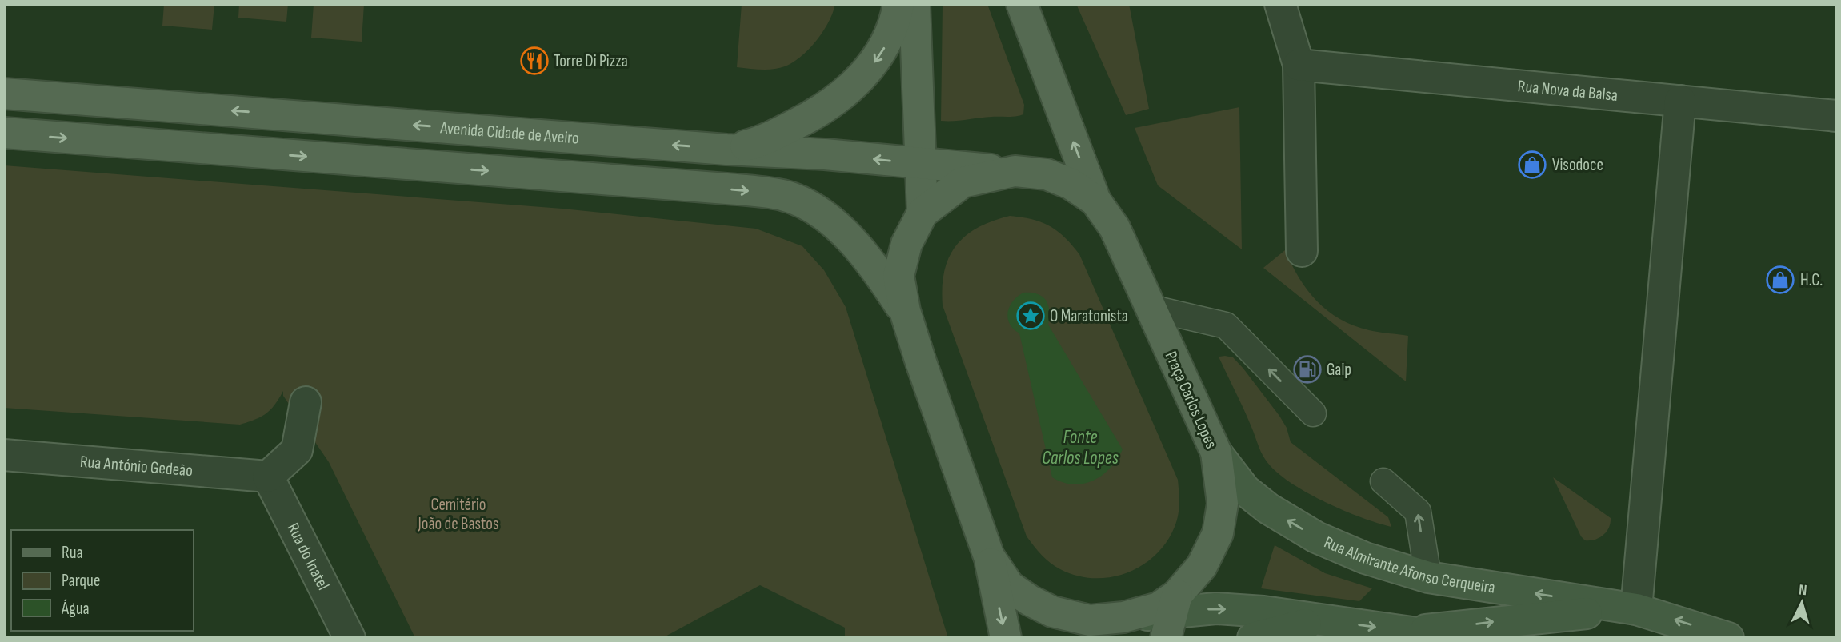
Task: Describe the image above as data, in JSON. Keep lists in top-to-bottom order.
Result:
{
  "streets": {
    "main road": ["Avenida Cidade de Aveiro", "Praça Carlos Lopes", "Rua Almirante Afonso Cerqueira"],
    "street": ["Rua Nova da Balsa", "Rua António Gedeão", "Rua do Inatel"]
  },
  "crossings": [
    ["Avenida Cidade de Aveiro", "Praça Carlos Lopes"],
    ["Praça Carlos Lopes", "Rua Almirante Afonso Cerqueira"],
    ["Rua António Gedeão", "Rua do Inatel"]
  ],
  "water": ["Fonte Carlos Lopes"],
  "parks": ["Cemitério João de Bastos"],
  "places": {
    "restaurant": ["Torre Di Pizza"],
    "shop": ["Visodoce", "H.C."],
    "place": ["O Maratonista"],
    "fuel station": ["Galp"]
  },
  "legend": ["Rua", "Parque", "Água"],
  "north": "top"
}
